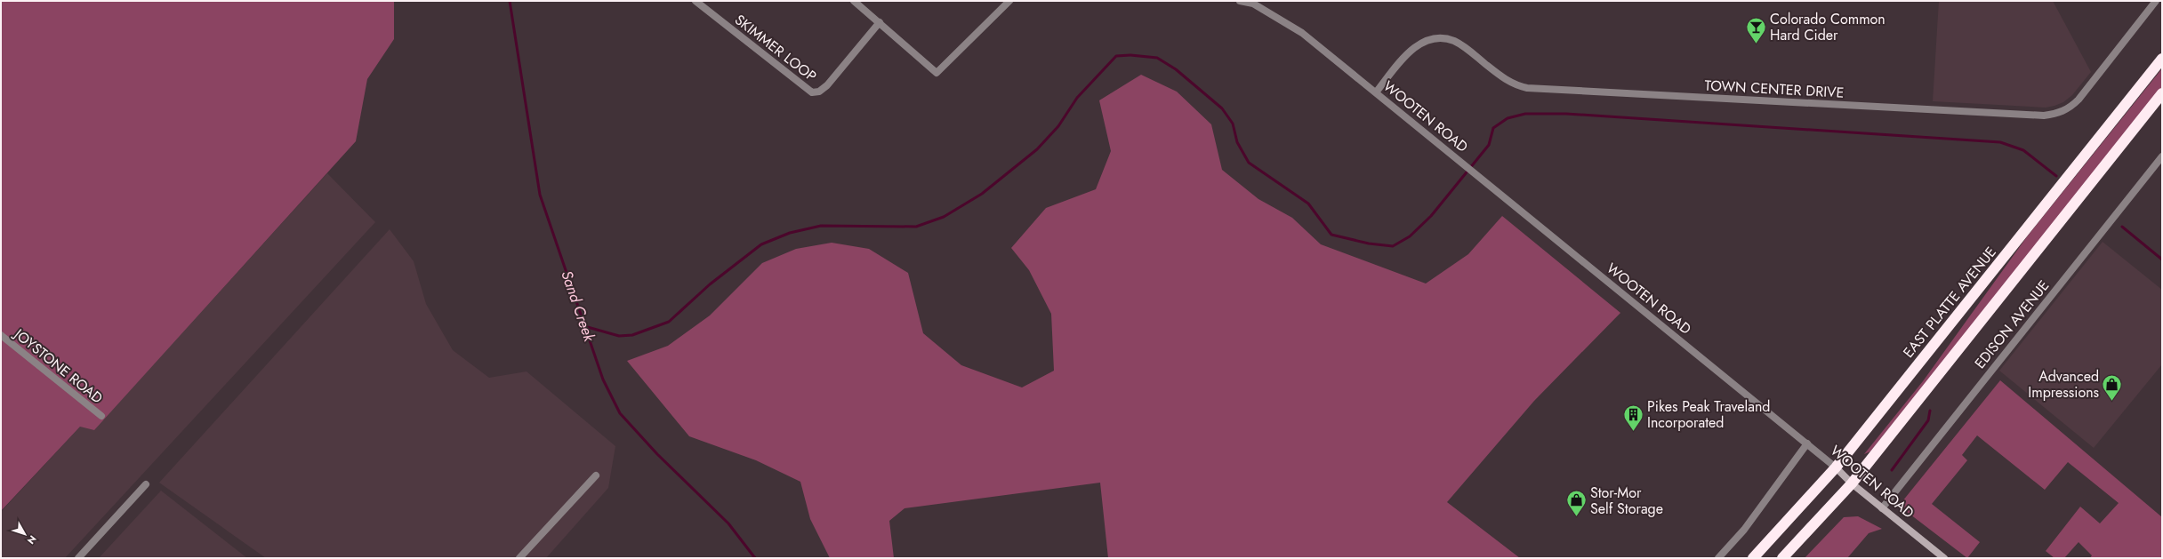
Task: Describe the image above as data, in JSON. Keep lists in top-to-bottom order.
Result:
{
  "streets": {
    "highway": ["EAST PLATTE AVENUE"],
    "street": [
      "SKIMMER LOOP",
      "TOWN CENTER DRIVE",
      "WOOTEN ROAD",
      "EDISON AVENUE",
      "JOYSTONE ROAD"
    ]
  },
  "crossings": [
    ["TOWN CENTER DRIVE", "WOOTEN ROAD"],
    ["WOOTEN ROAD", "EAST PLATTE AVENUE"],
    ["WOOTEN ROAD", "EDISON AVENUE"]
  ],
  "water": ["Sand Creek"],
  "places": {
    "bar": ["Colorado Common Hard Cider"],
    "shop": ["Advanced Impressions", "Stor-Mor Self Storage"],
    "building": ["Pikes Peak Traveland Incorporated"]
  },
  "north": "bottom right"
}
